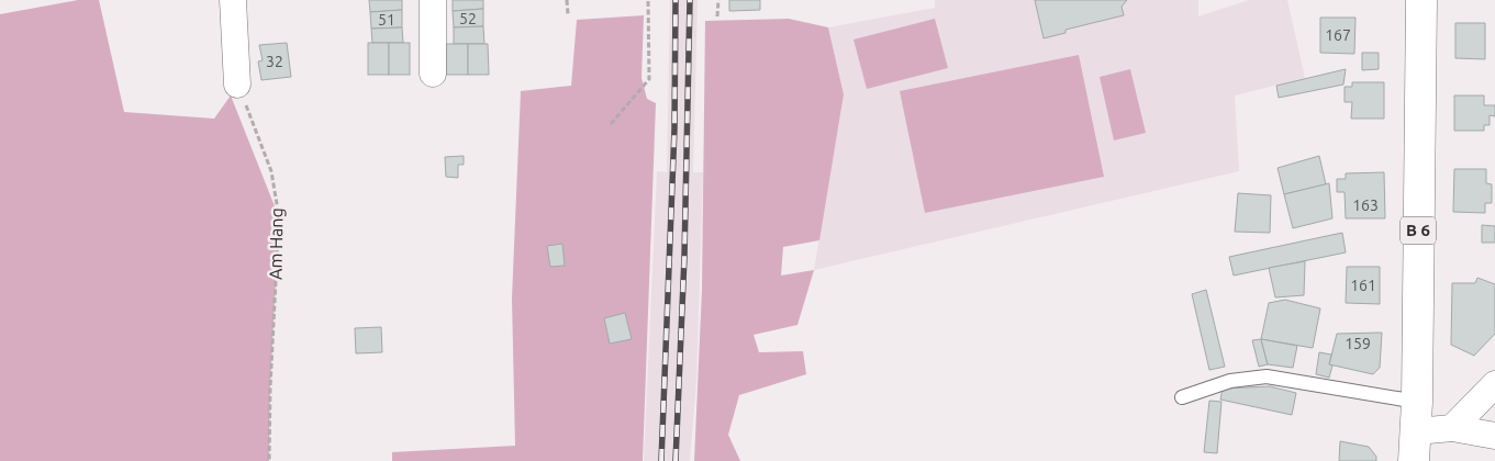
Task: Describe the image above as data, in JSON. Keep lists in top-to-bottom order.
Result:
{
  "streets": {
    "main road": ["B 6"],
    "path": ["Am Hang"]
  },
  "house_numbers": [
    "52",
    "51",
    "167",
    "32",
    "163",
    "161",
    "159"
  ]
}
